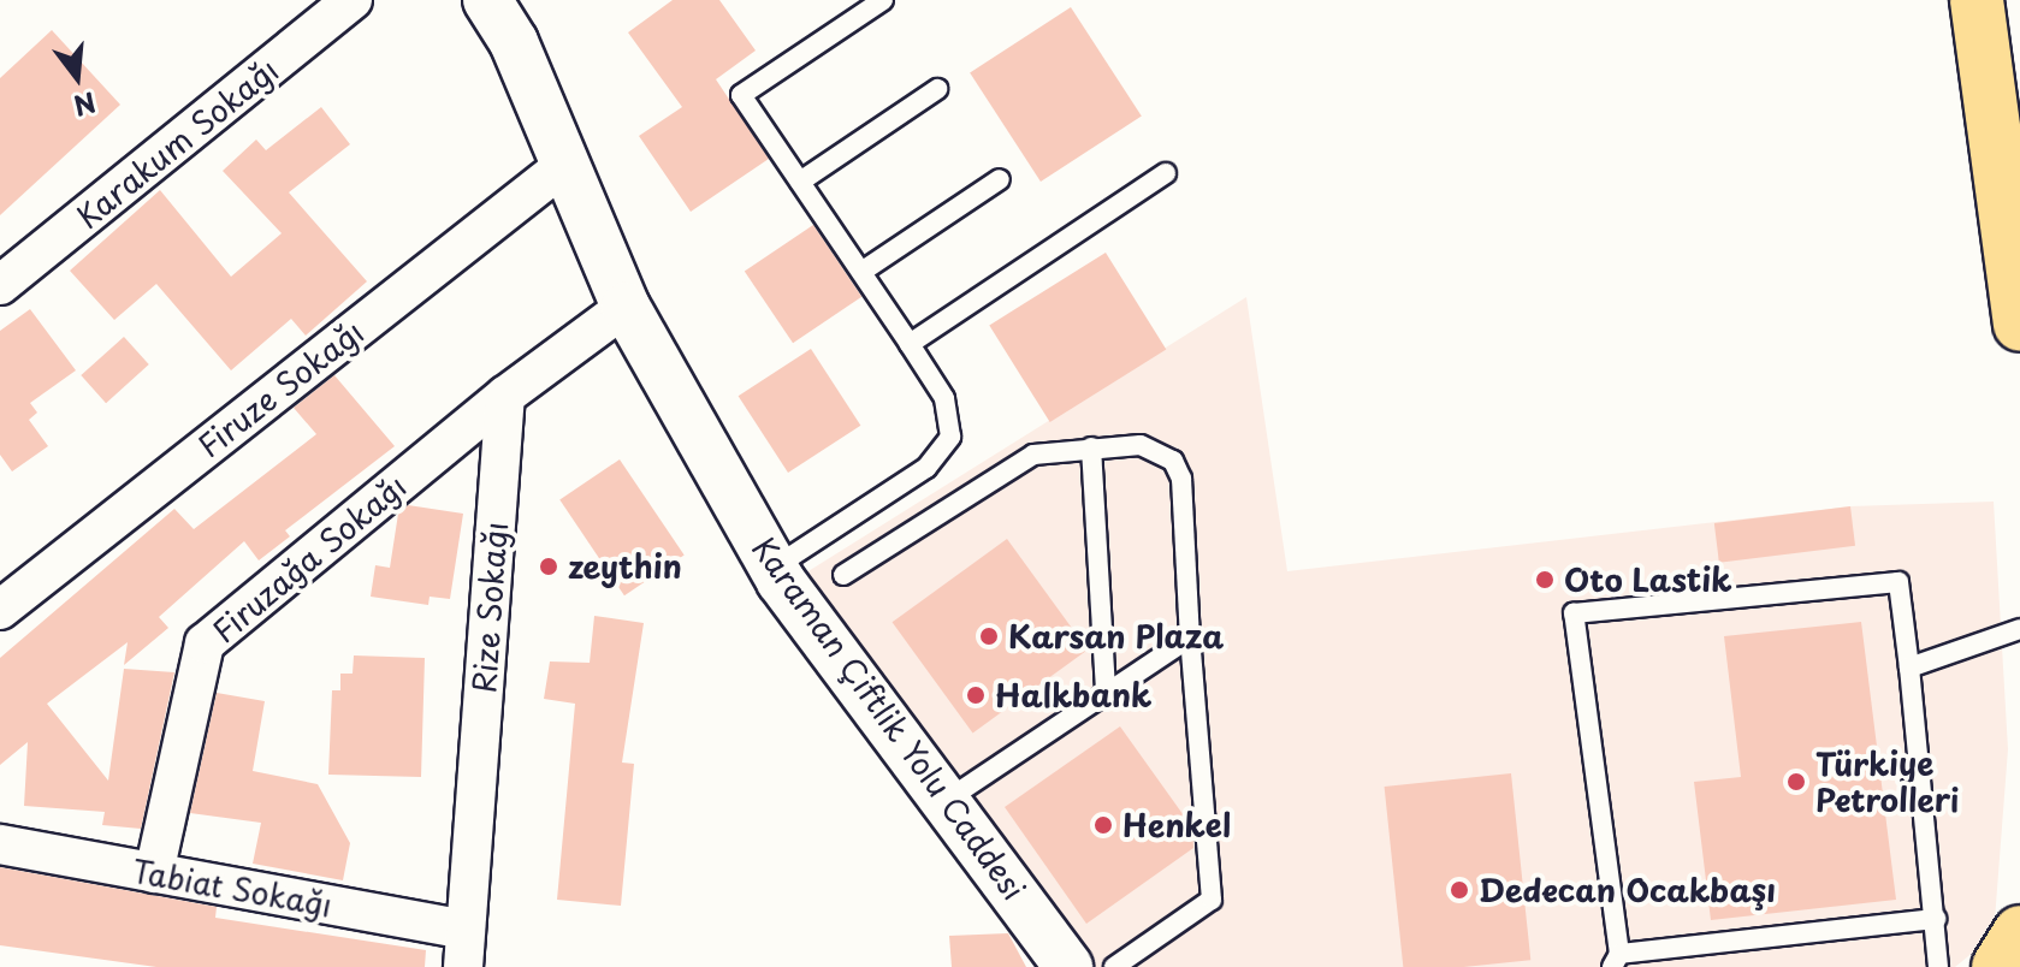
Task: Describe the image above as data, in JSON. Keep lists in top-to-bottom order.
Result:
{
  "streets": {
    "street": [
      "Karakum Sokağı",
      "Firuze Sokağı",
      "Firuzağa Sokağı",
      "Rize Sokağı",
      "Karaman Çiftlik Yolu Caddesi",
      "Tabiat Sokağı"
    ]
  },
  "crossings": [
    ["Firuze Sokağı", "Karaman Çiftlik Yolu Caddesi"],
    ["Firuzağa Sokağı", "Rize Sokağı"],
    ["Firuzağa Sokağı", "Tabiat Sokağı"],
    ["Rize Sokağı", "Tabiat Sokağı"]
  ],
  "places": [
    "zeythin",
    "Oto Lastik",
    "Karsan Plaza",
    "Halkbank",
    "Türkiye Petrolleri",
    "Henkel",
    "Dedecan Ocakbaşı"
  ],
  "north": "bottom"
}
